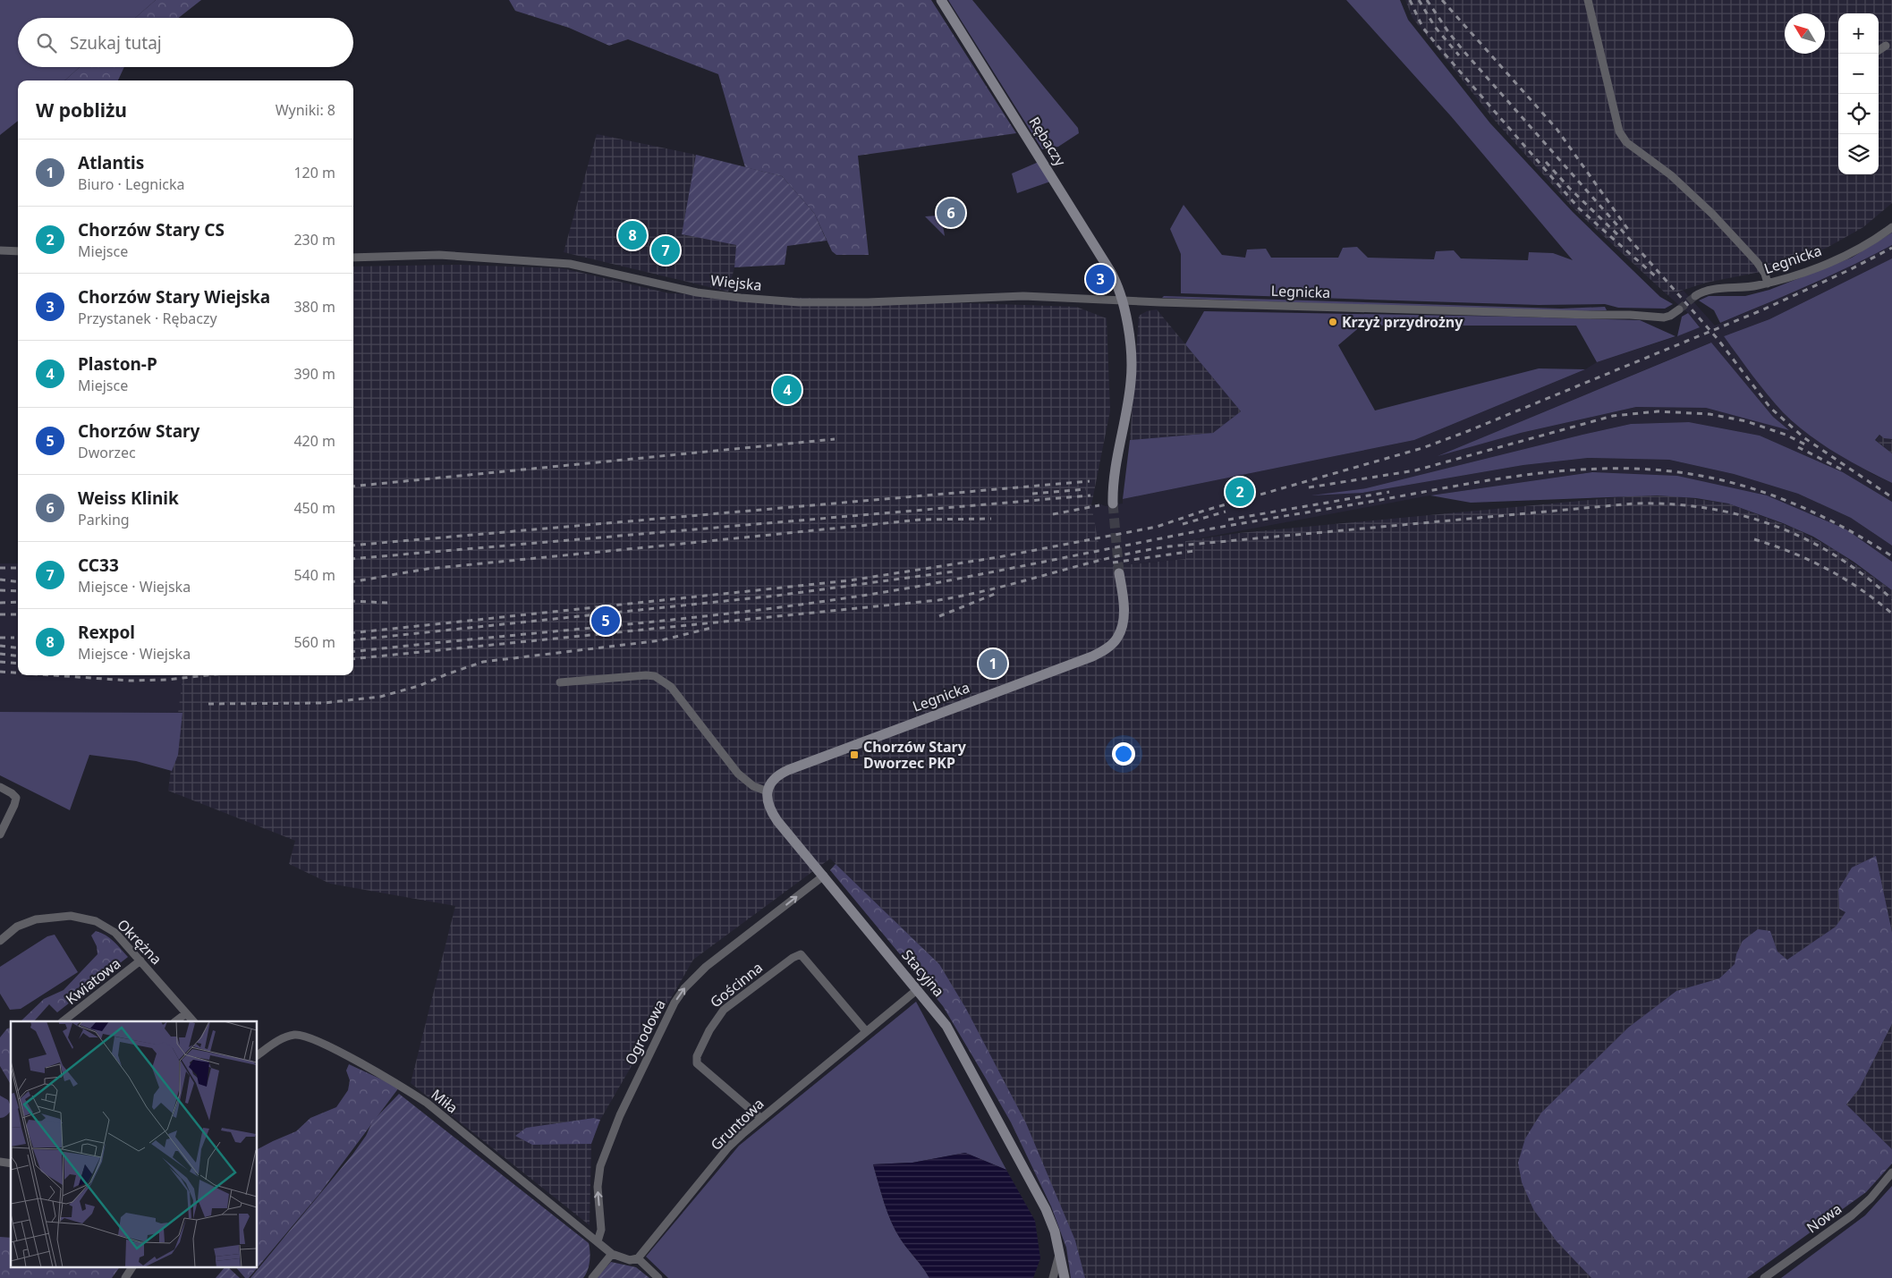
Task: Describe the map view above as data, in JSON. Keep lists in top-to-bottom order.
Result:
{
  "streets": {
    "street": [
      "Rębaczy",
      "Legnicka",
      "Wiejska",
      "Okrężna",
      "Stacyjna",
      "Kwiatowa",
      "Gościnna",
      "Ogrodowa",
      "Miła",
      "Gruntowa",
      "Nowa"
    ]
  },
  "crossings": [
    ["Rębaczy", "Legnicka"],
    ["Rębaczy", "Wiejska"],
    ["Legnicka", "Wiejska"],
    ["Legnicka", "Stacyjna"],
    ["Okrężna", "Kwiatowa"],
    ["Stacyjna", "Ogrodowa"],
    ["Stacyjna", "Gruntowa"],
    ["Gościnna", "Gruntowa"],
    ["Ogrodowa", "Miła"]
  ],
  "one_way": ["Ogrodowa"],
  "places": {
    "other": ["Krzyż przydrożny"],
    "transit": ["Chorzów Stary Dworzec PKP"]
  },
  "north": "top left",
  "page": {
    "map_buttons": ["+", "−"],
    "search": "Szukaj tutaj",
    "heading": ["W pobliżu", "Wyniki: 8"],
    "list": [
      {
        "mark": "1",
        "name": "Atlantis",
        "note": "Biuro · Legnicka",
        "value": "120 m"
      },
      {
        "mark": "2",
        "name": "Chorzów Stary CS",
        "note": "Miejsce",
        "value": "230 m"
      },
      {
        "mark": "3",
        "name": "Chorzów Stary Wiejska",
        "note": "Przystanek · Rębaczy",
        "value": "380 m"
      },
      {
        "mark": "4",
        "name": "Plaston-P",
        "note": "Miejsce",
        "value": "390 m"
      },
      {
        "mark": "5",
        "name": "Chorzów Stary",
        "note": "Dworzec",
        "value": "420 m"
      },
      {
        "mark": "6",
        "name": "Weiss Klinik",
        "note": "Parking",
        "value": "450 m"
      },
      {
        "mark": "7",
        "name": "CC33",
        "note": "Miejsce · Wiejska",
        "value": "540 m"
      },
      {
        "mark": "8",
        "name": "Rexpol",
        "note": "Miejsce · Wiejska",
        "value": "560 m"
      }
    ],
    "pins": [
      "6",
      "8",
      "7",
      "3",
      "4",
      "2",
      "5",
      "1"
    ]
  }
}
